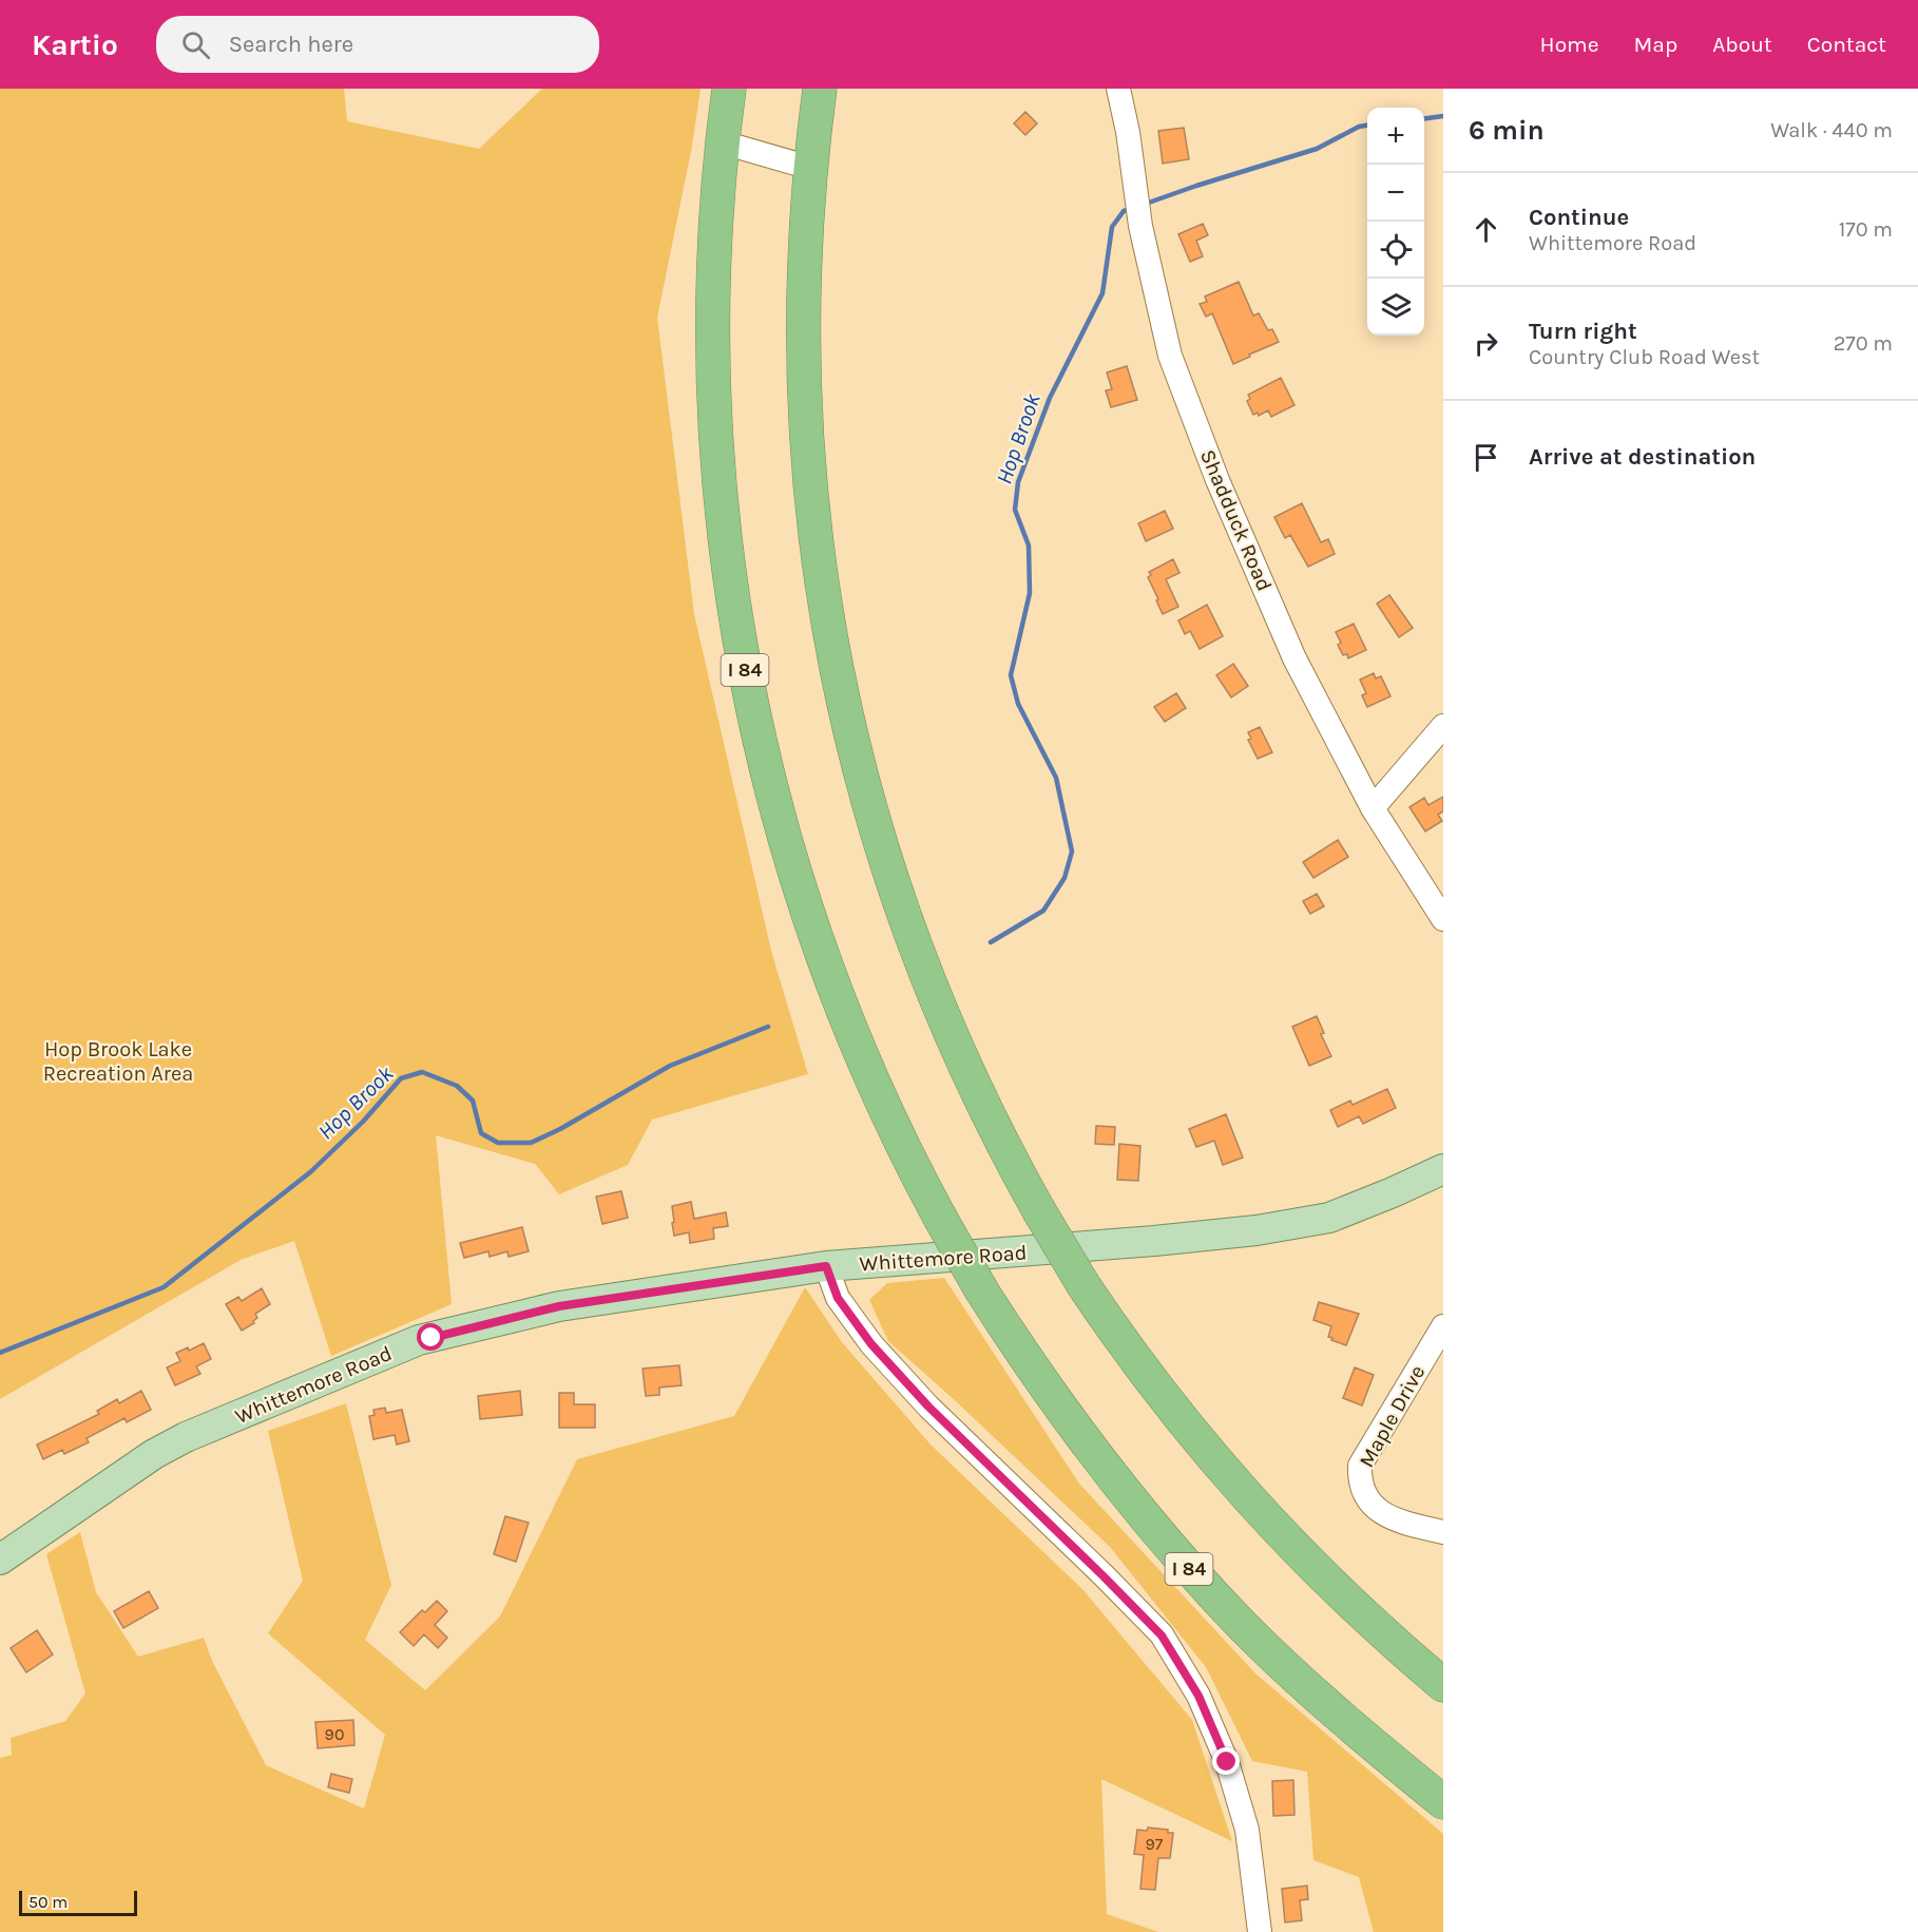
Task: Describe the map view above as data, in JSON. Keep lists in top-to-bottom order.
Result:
{
  "streets": {
    "highway": ["I 84"],
    "main road": ["Whittemore Road"],
    "street": ["Shadduck Road", "Maple Drive"]
  },
  "water": ["Hop Brook"],
  "parks": ["Hop Brook Lake Recreation Area"],
  "house_numbers": ["90", "97"],
  "scale_bar": "50 m",
  "page": {
    "header": "Kartio",
    "search": "Search here",
    "nav": [
      "Home",
      "Map",
      "About",
      "Contact"
    ],
    "heading": ["6 min", "Walk · 440 m"],
    "map_buttons": ["+", "−"],
    "list": [
      ["Continue", "Whittemore Road", "170 m"],
      ["Turn right", "Country Club Road West", "270 m"],
      "Arrive at destination"
    ],
    "scale": "50 m"
  }
}
